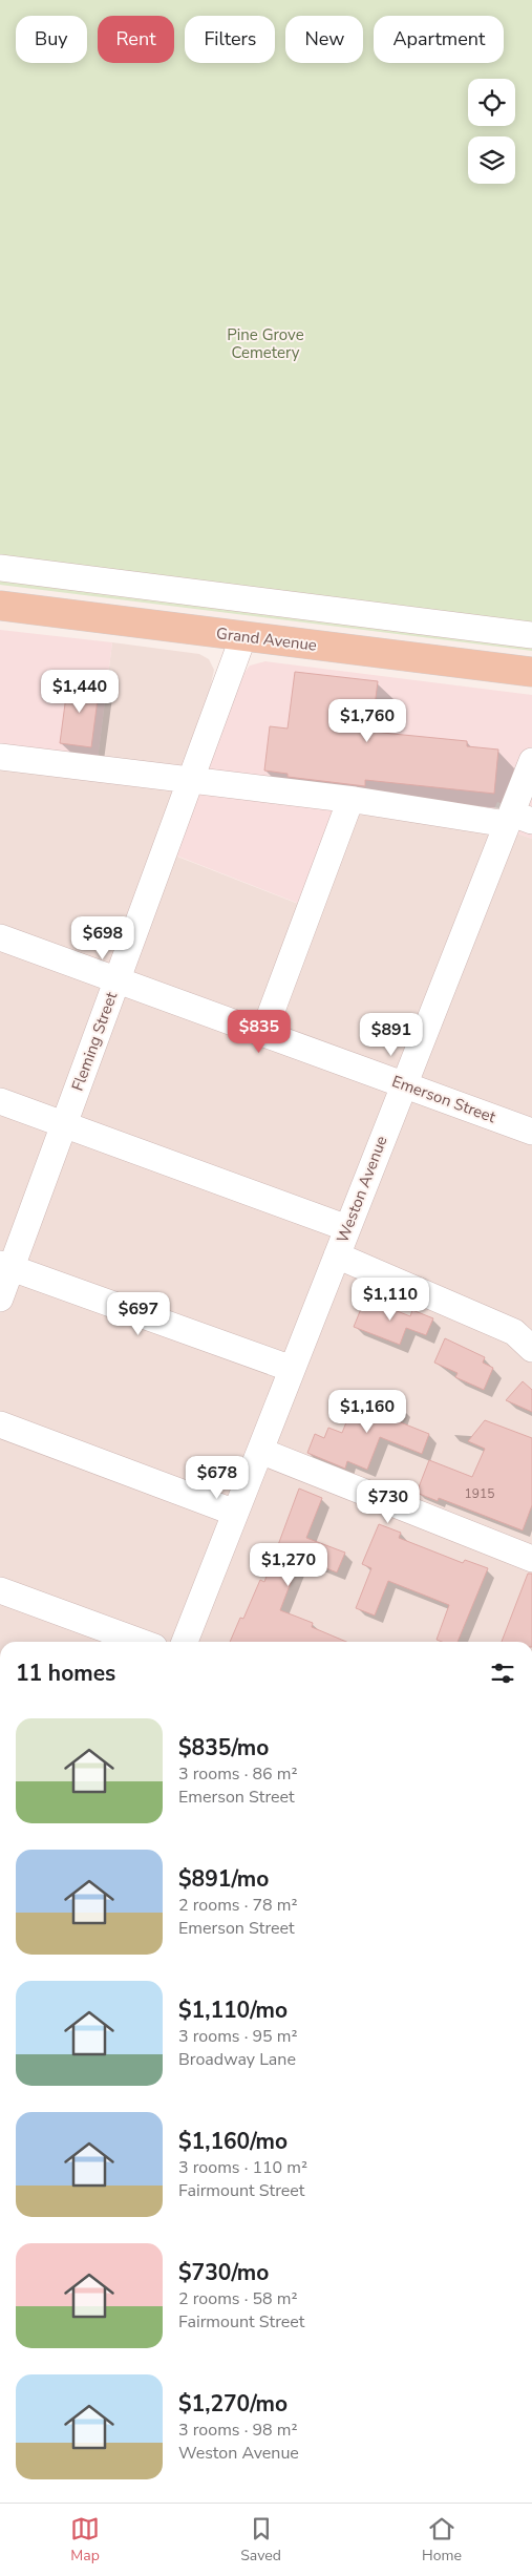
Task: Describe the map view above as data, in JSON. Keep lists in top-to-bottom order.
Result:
{
  "streets": {
    "main road": ["Grand Avenue"],
    "street": ["Fleming Street", "Emerson Street", "Weston Avenue"]
  },
  "crossings": [
    ["Grand Avenue", "Fleming Street"],
    ["Fleming Street", "Emerson Street"],
    ["Emerson Street", "Weston Avenue"]
  ],
  "parks": ["Pine Grove Cemetery"],
  "house_numbers": ["1915"],
  "page": {
    "chip": [
      "Buy",
      "Rent",
      "Filters",
      "New",
      "Apartment"
    ],
    "price": [
      "$1,440",
      "$1,760",
      "$698",
      "$835",
      "$891",
      "$1,110",
      "$697",
      "$1,160",
      "$678",
      "$730",
      "$1,270"
    ],
    "heading": "11 homes",
    "list": [
      {
        "name": "$835/mo",
        "note": "3 rooms · 86 m² · Emerson Street"
      },
      {
        "name": "$891/mo",
        "note": "2 rooms · 78 m² · Emerson Street"
      },
      {
        "name": "$1,110/mo",
        "note": "3 rooms · 95 m² · Broadway Lane"
      },
      {
        "name": "$1,160/mo",
        "note": "3 rooms · 110 m² · Fairmount Street"
      },
      {
        "name": "$730/mo",
        "note": "2 rooms · 58 m² · Fairmount Street"
      },
      {
        "name": "$1,270/mo",
        "note": "3 rooms · 98 m² · Weston Avenue"
      }
    ],
    "tabs": ["Map", "Saved", "Home"]
  }
}
